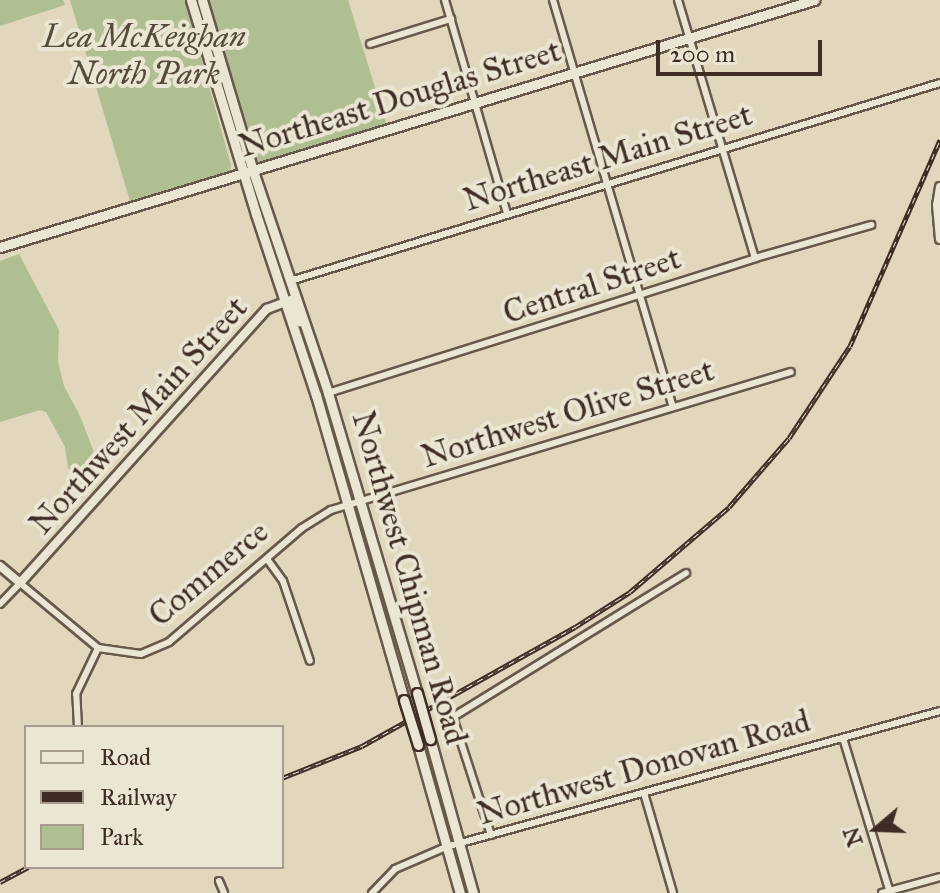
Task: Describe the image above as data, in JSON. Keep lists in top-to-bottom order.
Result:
{
  "streets": {
    "main road": ["Northeast Douglas Street", "Northwest Chipman Road"],
    "street": [
      "Northeast Main Street",
      "Central Street",
      "Northwest Olive Street",
      "Northwest Main Street",
      "Commerce",
      "Northwest Donovan Road"
    ]
  },
  "crossings": [
    ["Northeast Douglas Street", "Northwest Chipman Road"],
    ["Northeast Main Street", "Northwest Chipman Road"],
    ["Central Street", "Northwest Chipman Road"],
    ["Northwest Olive Street", "Commerce"],
    ["Northwest Olive Street", "Northwest Chipman Road"],
    ["Northwest Main Street", "Northwest Chipman Road"],
    ["Commerce", "Northwest Chipman Road"],
    ["Northwest Chipman Road", "Northwest Donovan Road"]
  ],
  "parks": ["Lea McKeighan North Park"],
  "legend": ["Road", "Railway", "Park"],
  "scale_bar": "200 m",
  "north": "left"
}
